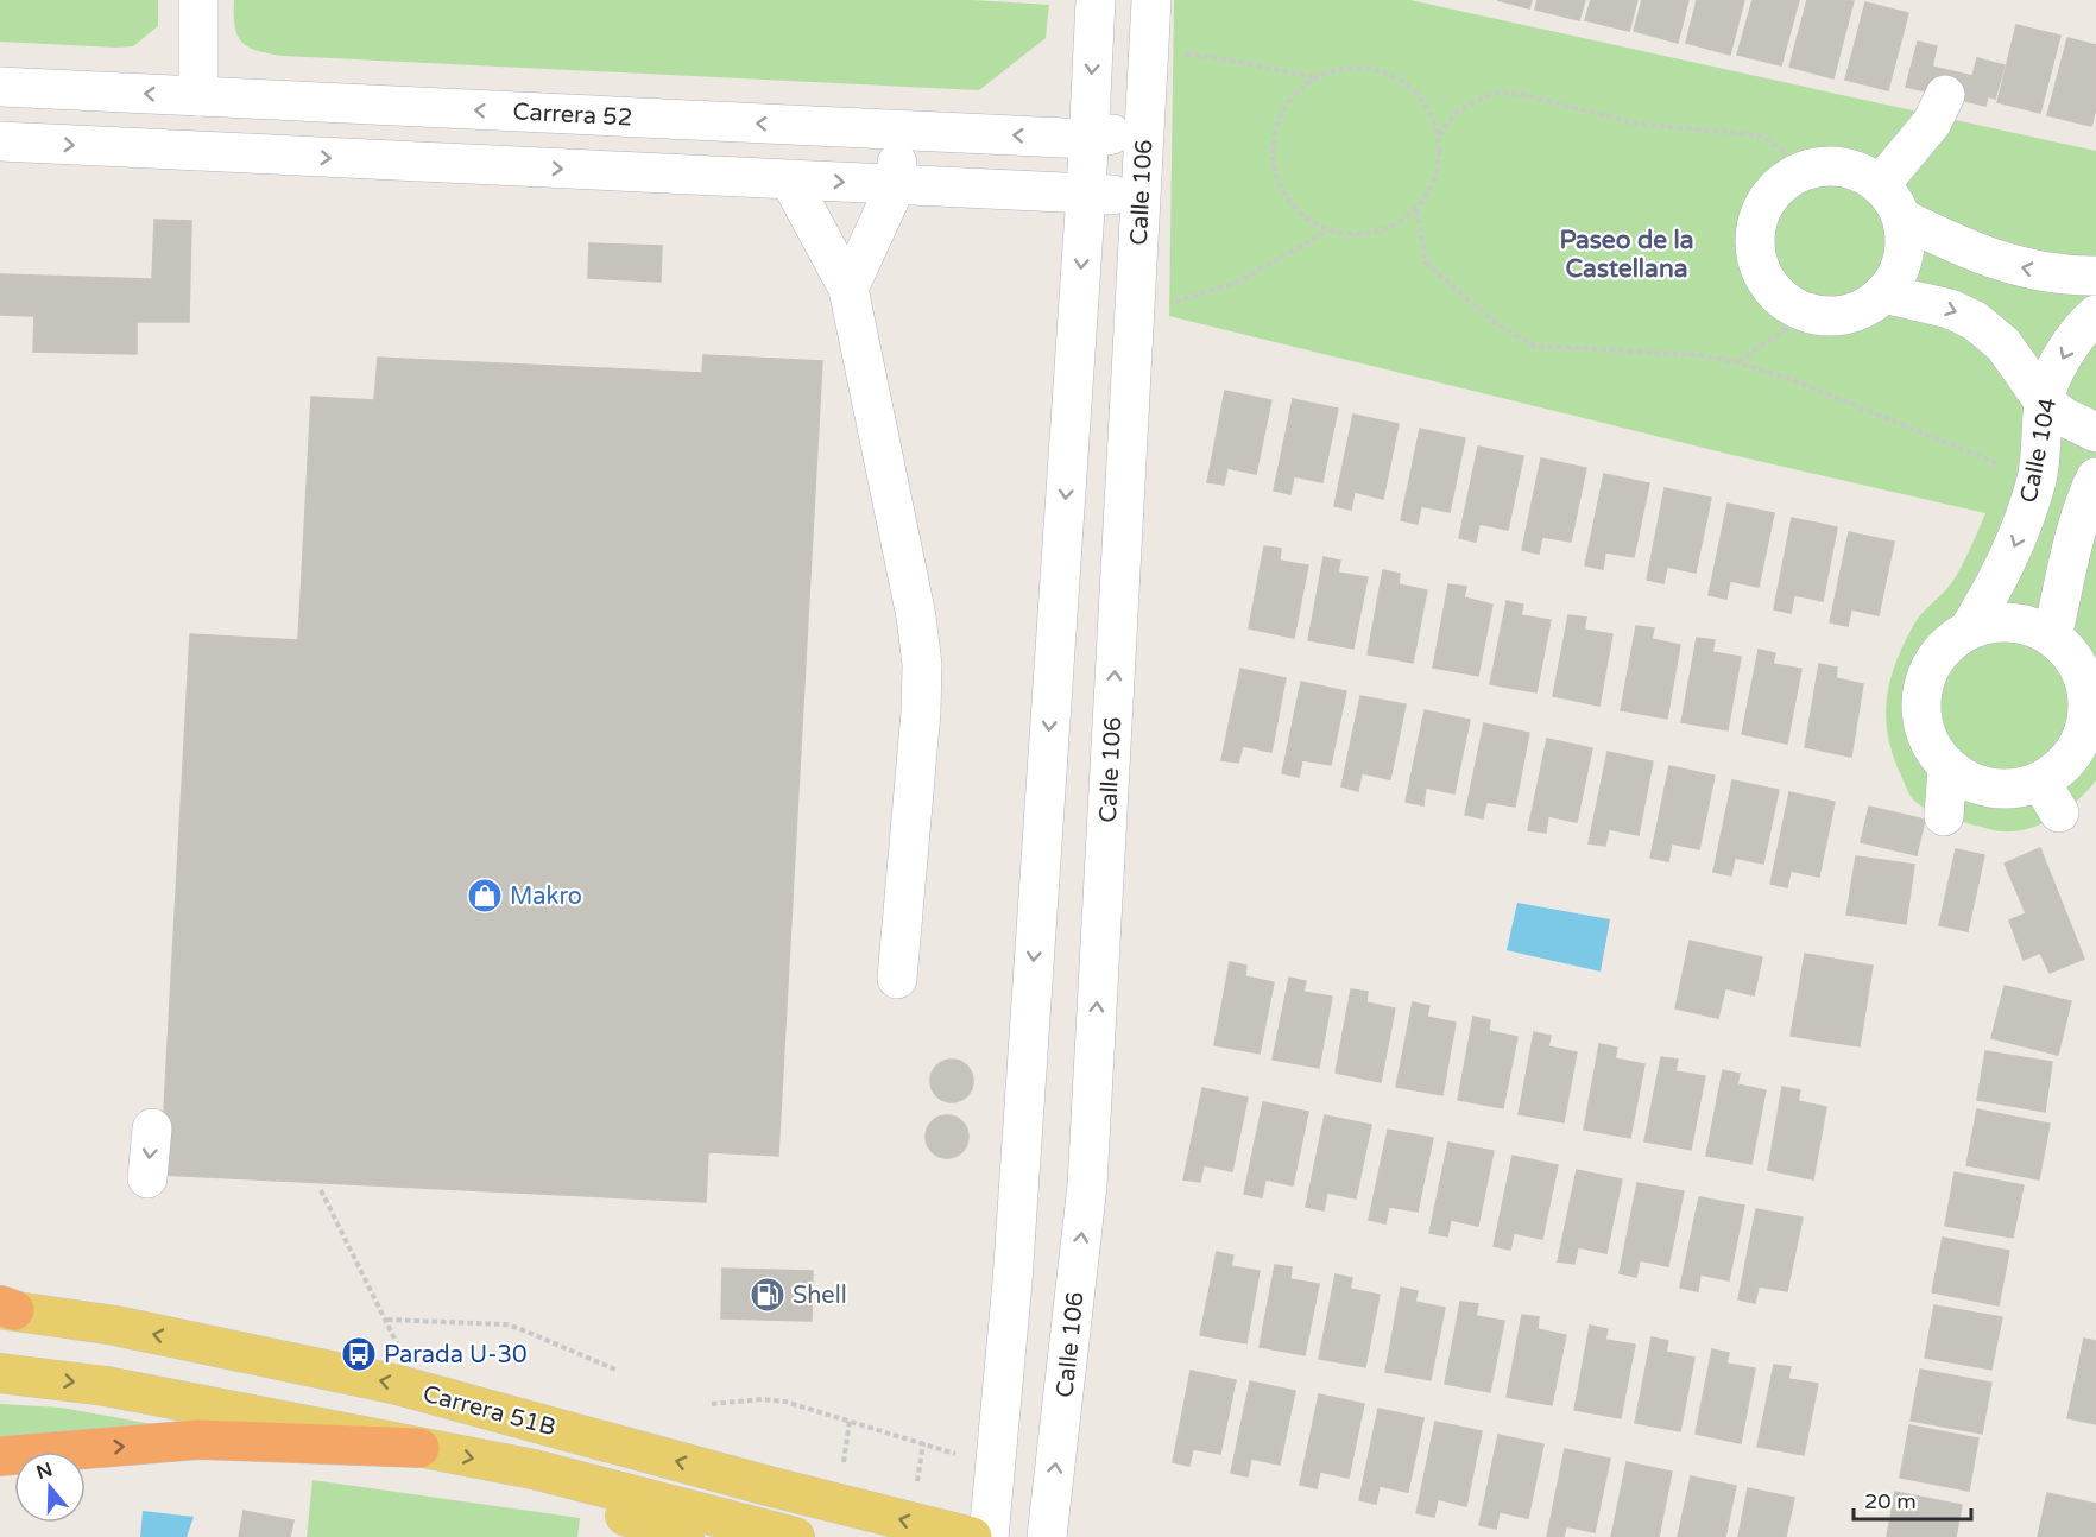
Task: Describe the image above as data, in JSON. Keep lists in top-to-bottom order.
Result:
{
  "streets": {
    "main road": ["Carrera 51B"],
    "street": ["Carrera 52", "Calle 106", "Calle 104"]
  },
  "crossings": [
    ["Carrera 52", "Calle 106"]
  ],
  "districts": ["Paseo de la Castellana"],
  "places": {
    "shop": ["Makro"],
    "fuel station": ["Shell"],
    "bus stop": ["Parada U-30"]
  },
  "scale_bar": "20 m",
  "north": "top"
}
